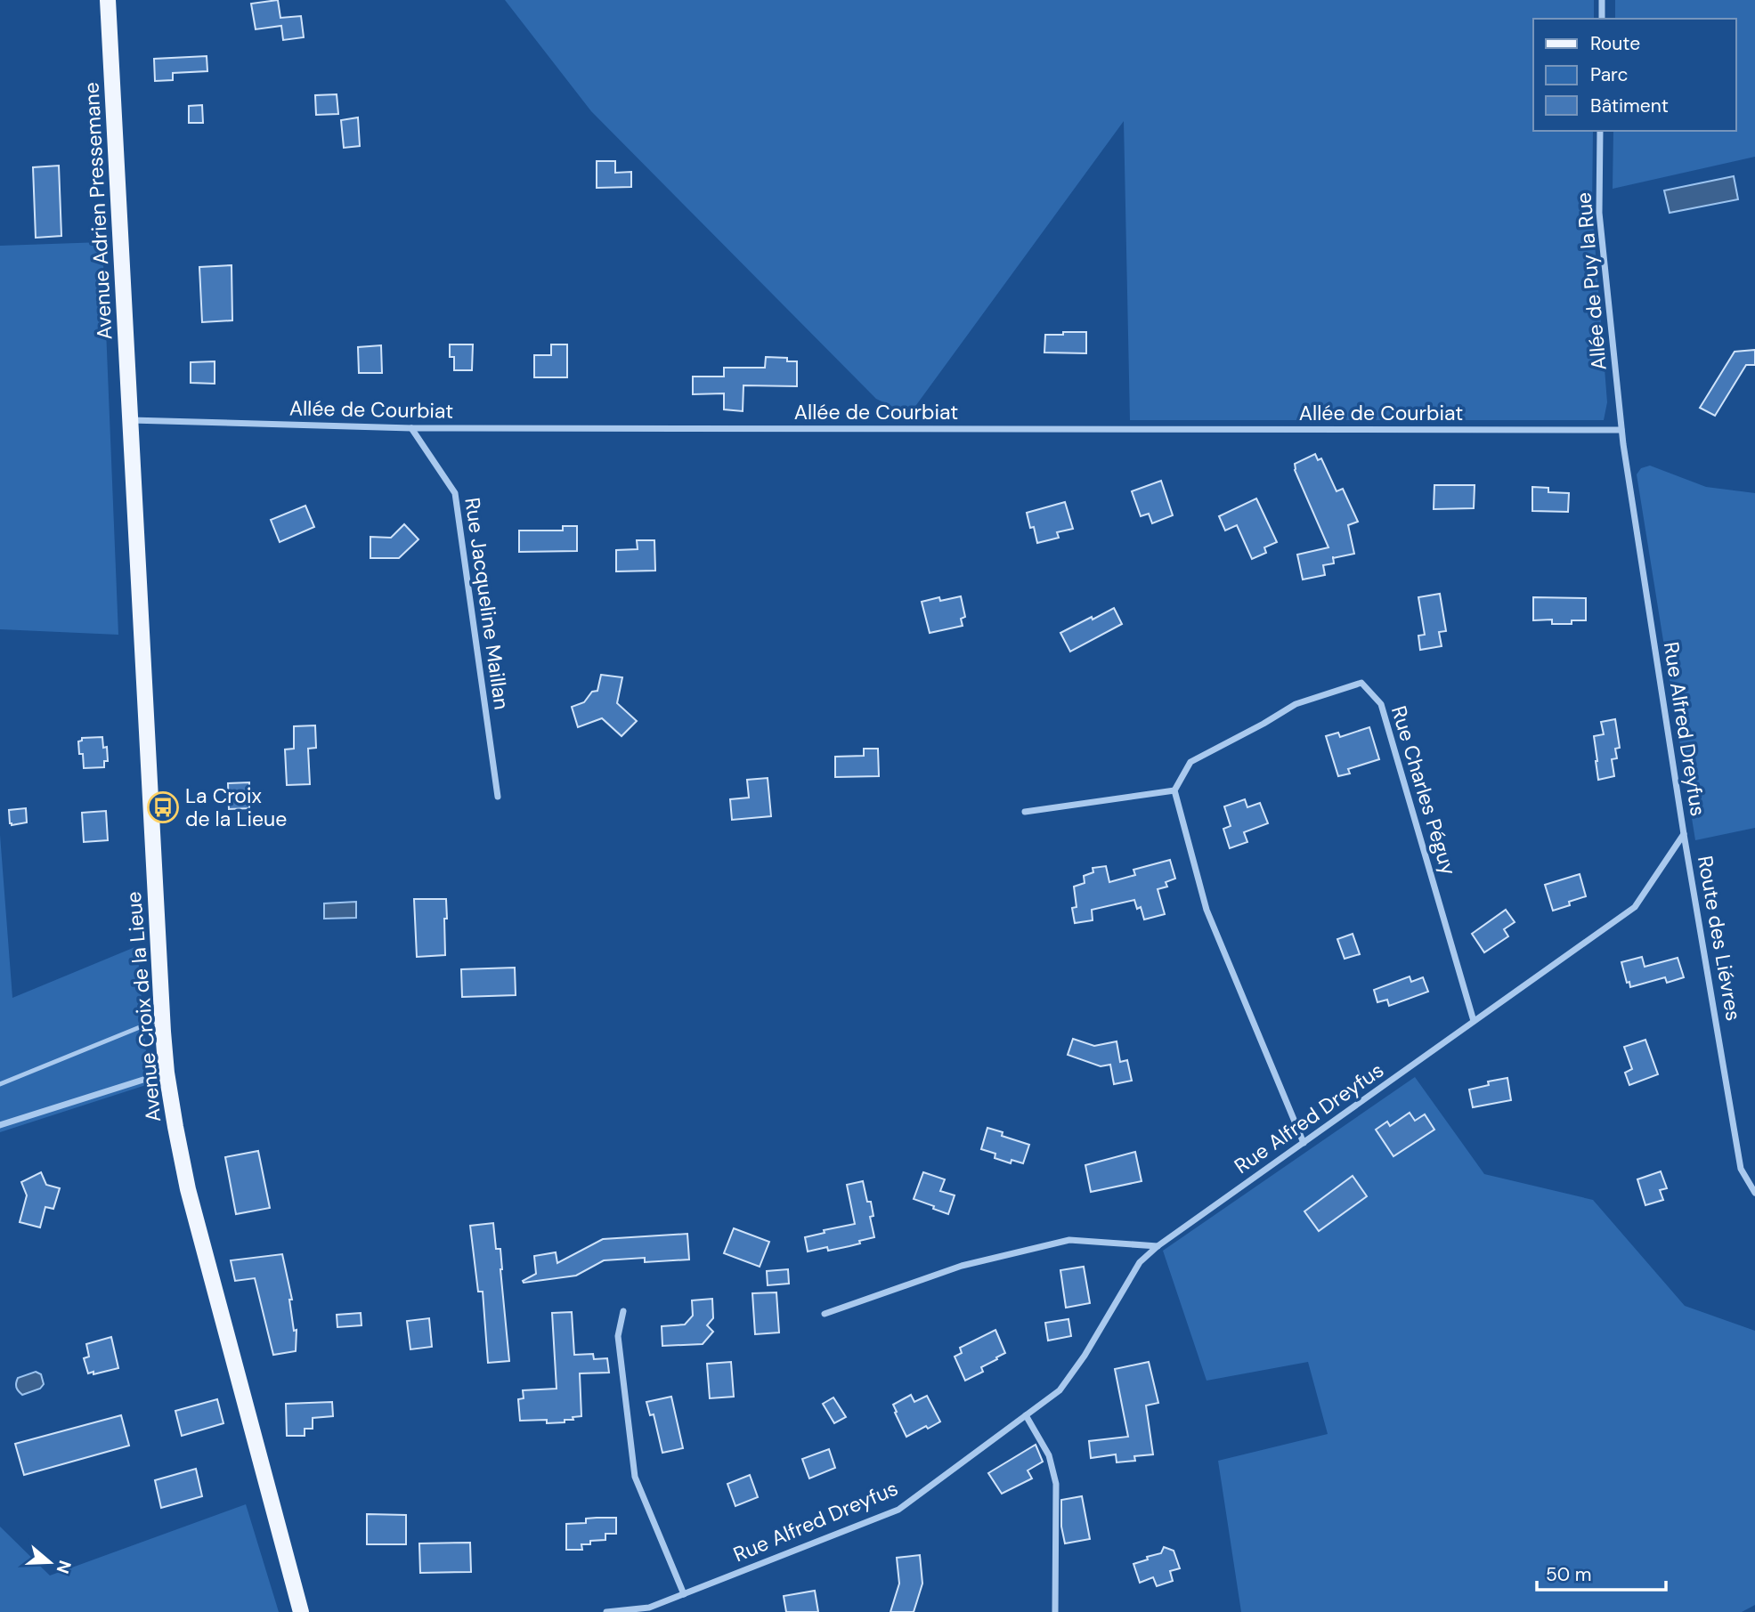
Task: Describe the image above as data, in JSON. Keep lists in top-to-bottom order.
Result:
{
  "streets": {
    "main road": ["Avenue Adrien Pressemane", "Avenue Croix de la Lieue"],
    "street": [
      "Allée de Puy la Rue",
      "Allée de Courbiat",
      "Rue Jacqueline Maillan",
      "Rue Alfred Dreyfus",
      "Rue Charles Péguy",
      "Route des Liévres"
    ]
  },
  "crossings": [
    ["Avenue Adrien Pressemane", "Allée de Courbiat"],
    ["Avenue Adrien Pressemane", "Avenue Croix de la Lieue"],
    ["Allée de Puy la Rue", "Allée de Courbiat"],
    ["Allée de Puy la Rue", "Rue Alfred Dreyfus"],
    ["Allée de Courbiat", "Rue Jacqueline Maillan"],
    ["Allée de Courbiat", "Rue Alfred Dreyfus"],
    ["Allée de Courbiat", "Avenue Croix de la Lieue"],
    ["Rue Alfred Dreyfus", "Rue Charles Péguy"],
    ["Rue Alfred Dreyfus", "Route des Liévres"]
  ],
  "places": {
    "bus stop": ["La Croix de la Lieue"]
  },
  "legend": ["Route", "Parc", "Bâtiment"],
  "scale_bar": "50 m",
  "north": "right"
}
